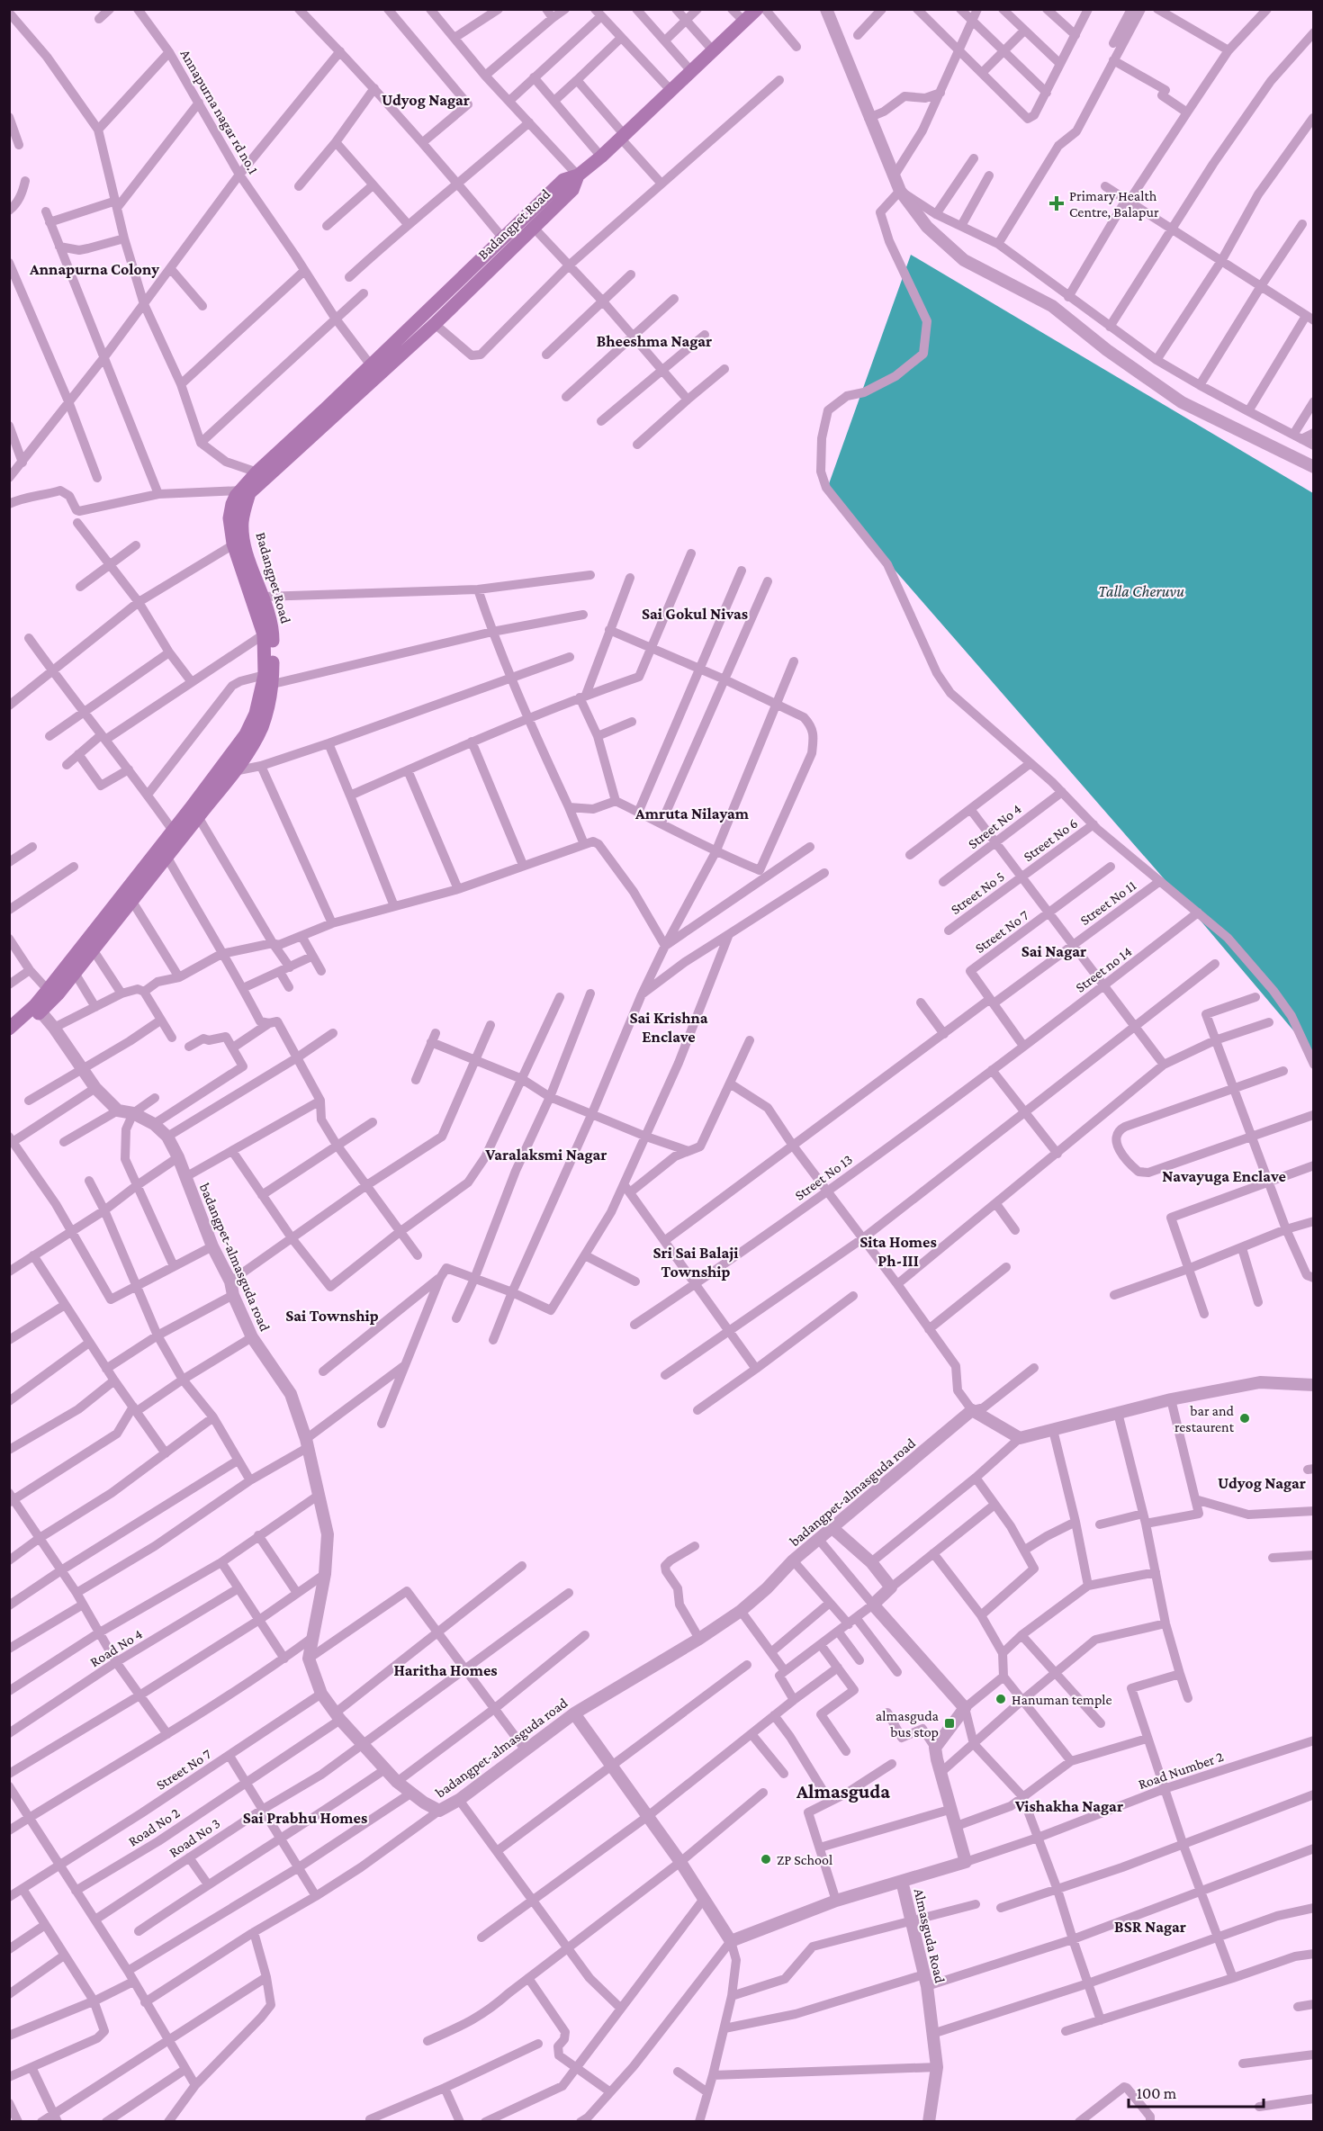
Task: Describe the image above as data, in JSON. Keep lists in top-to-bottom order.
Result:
{
  "streets": {
    "main road": ["Badangpet Road"],
    "street": [
      "Annapurna nagar rd no.1",
      "Street No 4",
      "Street No 6",
      "Street No 5",
      "Street No 11",
      "Street No 7",
      "Street no 14",
      "Street No 13",
      "badangpet-almasguda road",
      "Road No 4",
      "Road Number 2",
      "Road No 2",
      "Road No 3",
      "Almasguda Road"
    ]
  },
  "crossings": [
    ["Annapurna nagar rd no.1", "Badangpet Road"],
    ["Street No 6", "Street No 5"],
    ["Street No 11", "Street No 7"],
    ["Street No 7", "badangpet-almasguda road"],
    ["Street no 14", "Street No 13"],
    ["badangpet-almasguda road", "Road No 2"],
    ["badangpet-almasguda road", "Road No 3"],
    ["Road Number 2", "Almasguda Road"]
  ],
  "districts": [
    "Udyog Nagar",
    "Annapurna Colony",
    "Bheeshma Nagar",
    "Sai Gokul Nivas",
    "Amruta Nilayam",
    "Sai Nagar",
    "Sai Krishna Enclave",
    "Varalaksmi Nagar",
    "Navayuga Enclave",
    "Sita Homes Ph-III",
    "Sri Sai Balaji Township",
    "Sai Township",
    "Udyog Nagar",
    "Haritha Homes",
    "Almasguda",
    "Vishakha Nagar",
    "Sai Prabhu Homes",
    "BSR Nagar"
  ],
  "water": ["Talla Cheruvu"],
  "places": {
    "health": ["Primary Health Centre, Balapur"],
    "other": ["bar and restaurent", "Hanuman temple", "ZP School"],
    "transit": ["almasguda bus stop"]
  },
  "scale_bar": "100 m"
}
